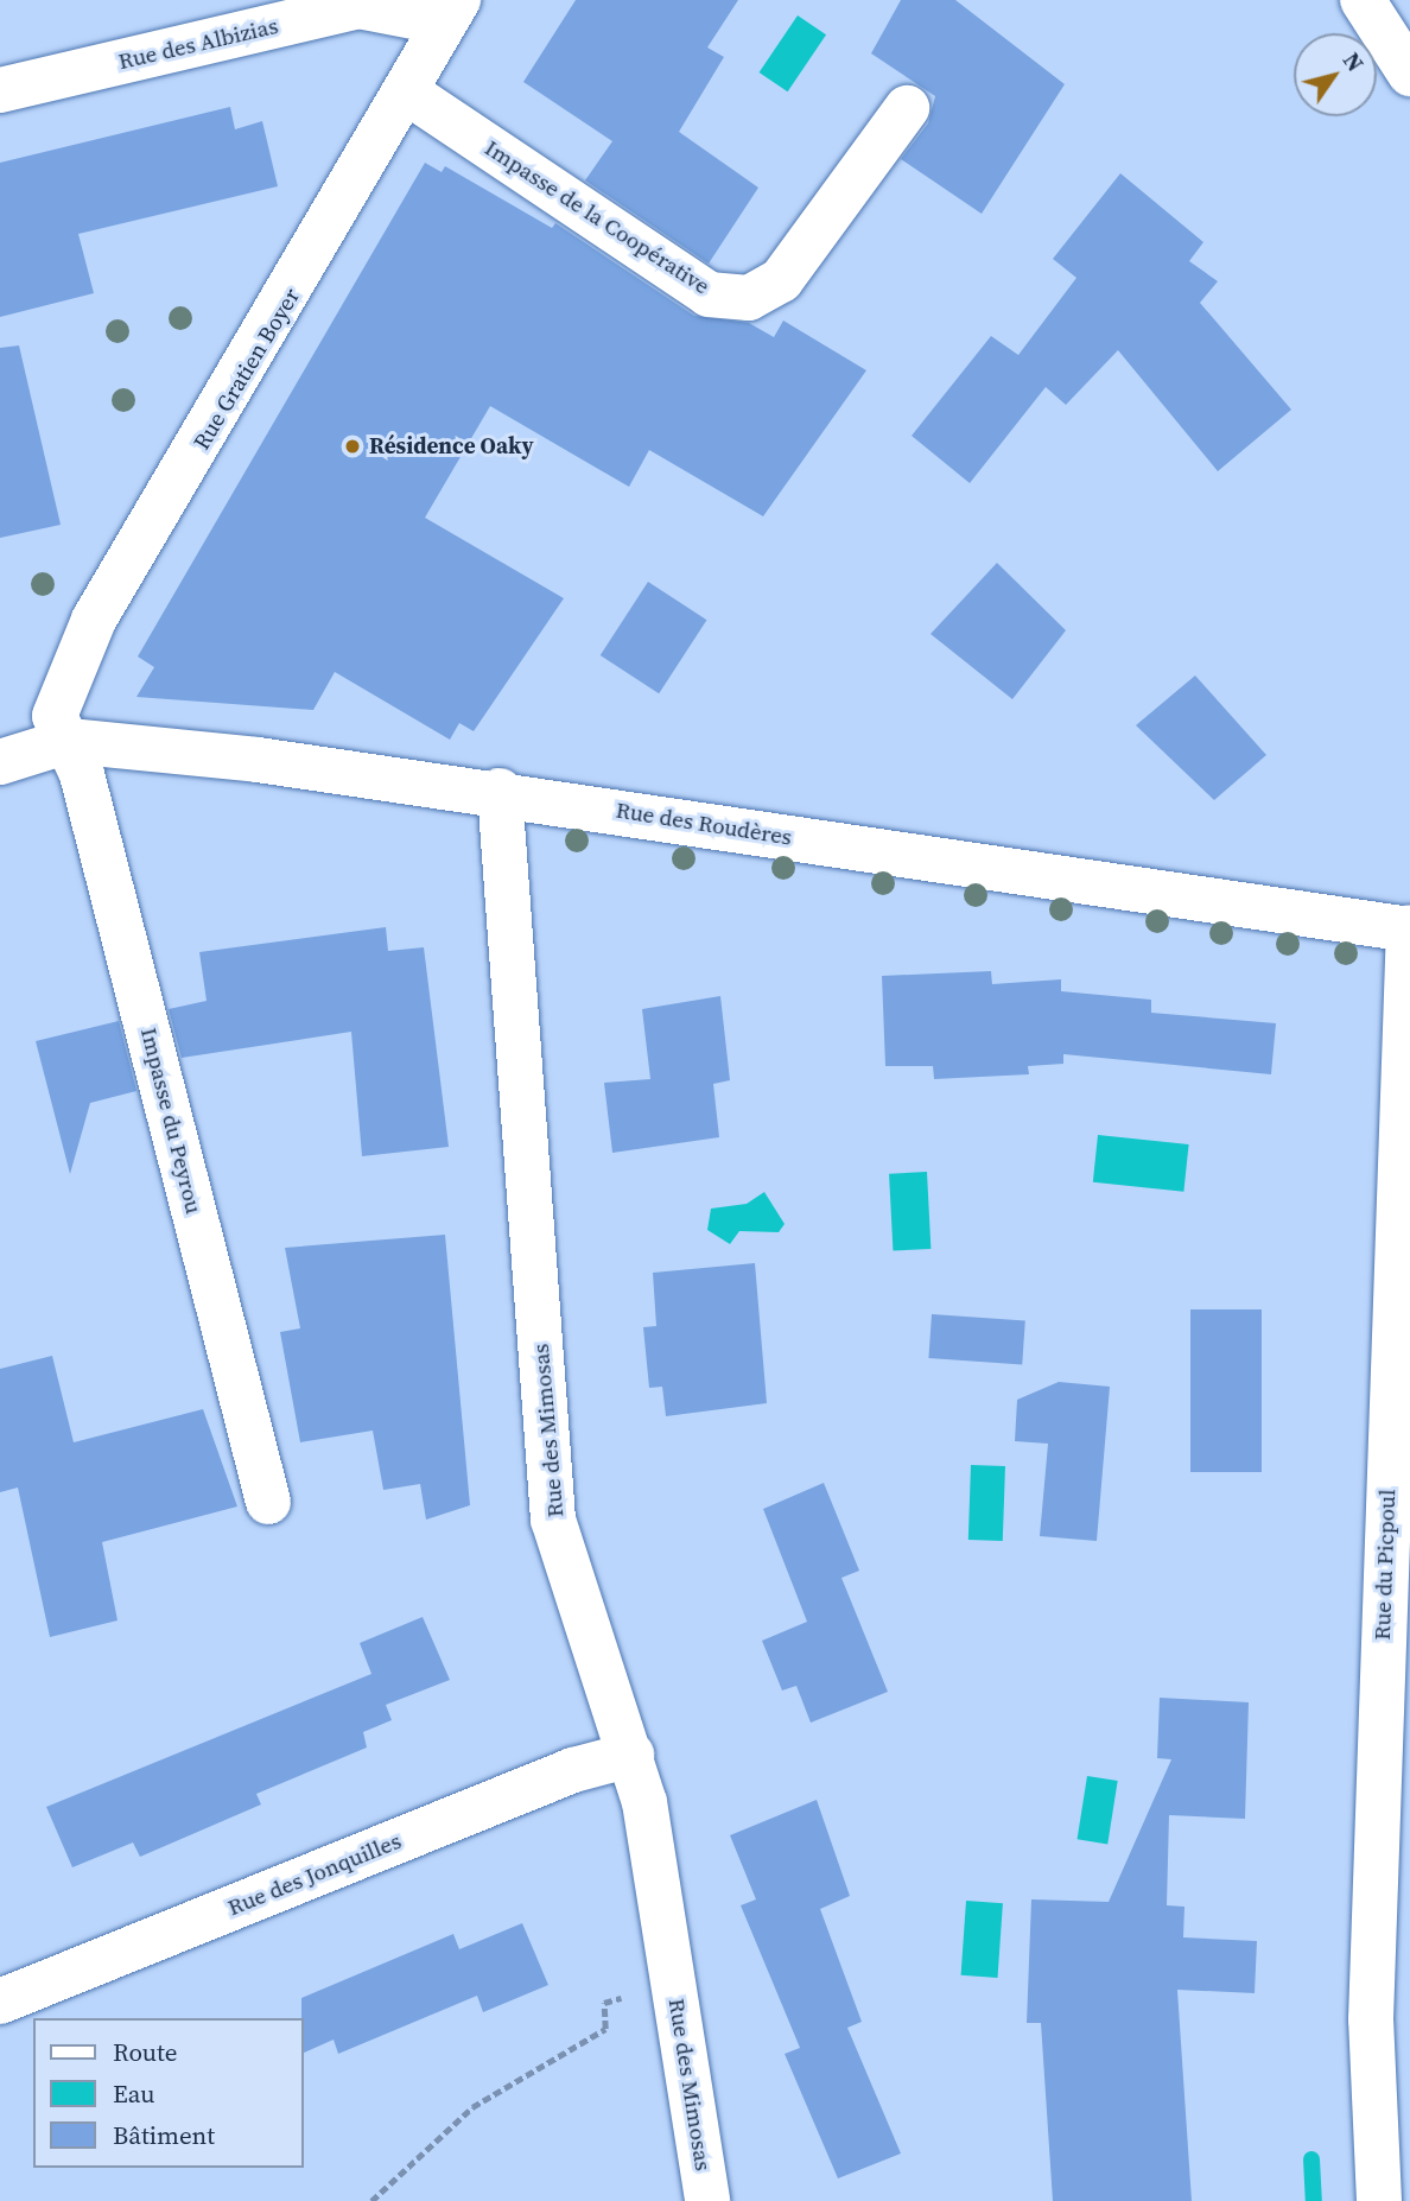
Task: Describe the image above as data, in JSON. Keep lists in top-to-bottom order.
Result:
{
  "streets": {
    "street": [
      "Rue des Albizias",
      "Impasse de la Coopérative",
      "Rue Gratien Boyer",
      "Rue des Roudères",
      "Impasse du Peyrou",
      "Rue des Mimosas",
      "Rue du Picpoul",
      "Rue des Jonquilles"
    ]
  },
  "crossings": [
    ["Rue des Albizias", "Rue Gratien Boyer"],
    ["Impasse de la Coopérative", "Rue Gratien Boyer"],
    ["Rue Gratien Boyer", "Rue des Roudères"],
    ["Rue Gratien Boyer", "Impasse du Peyrou"],
    ["Rue des Roudères", "Impasse du Peyrou"],
    ["Rue des Roudères", "Rue des Mimosas"],
    ["Rue des Roudères", "Rue du Picpoul"],
    ["Rue des Mimosas", "Rue des Jonquilles"]
  ],
  "places": ["Résidence Oaky"],
  "legend": ["Route", "Eau", "Bâtiment"],
  "north": "top right"
}
